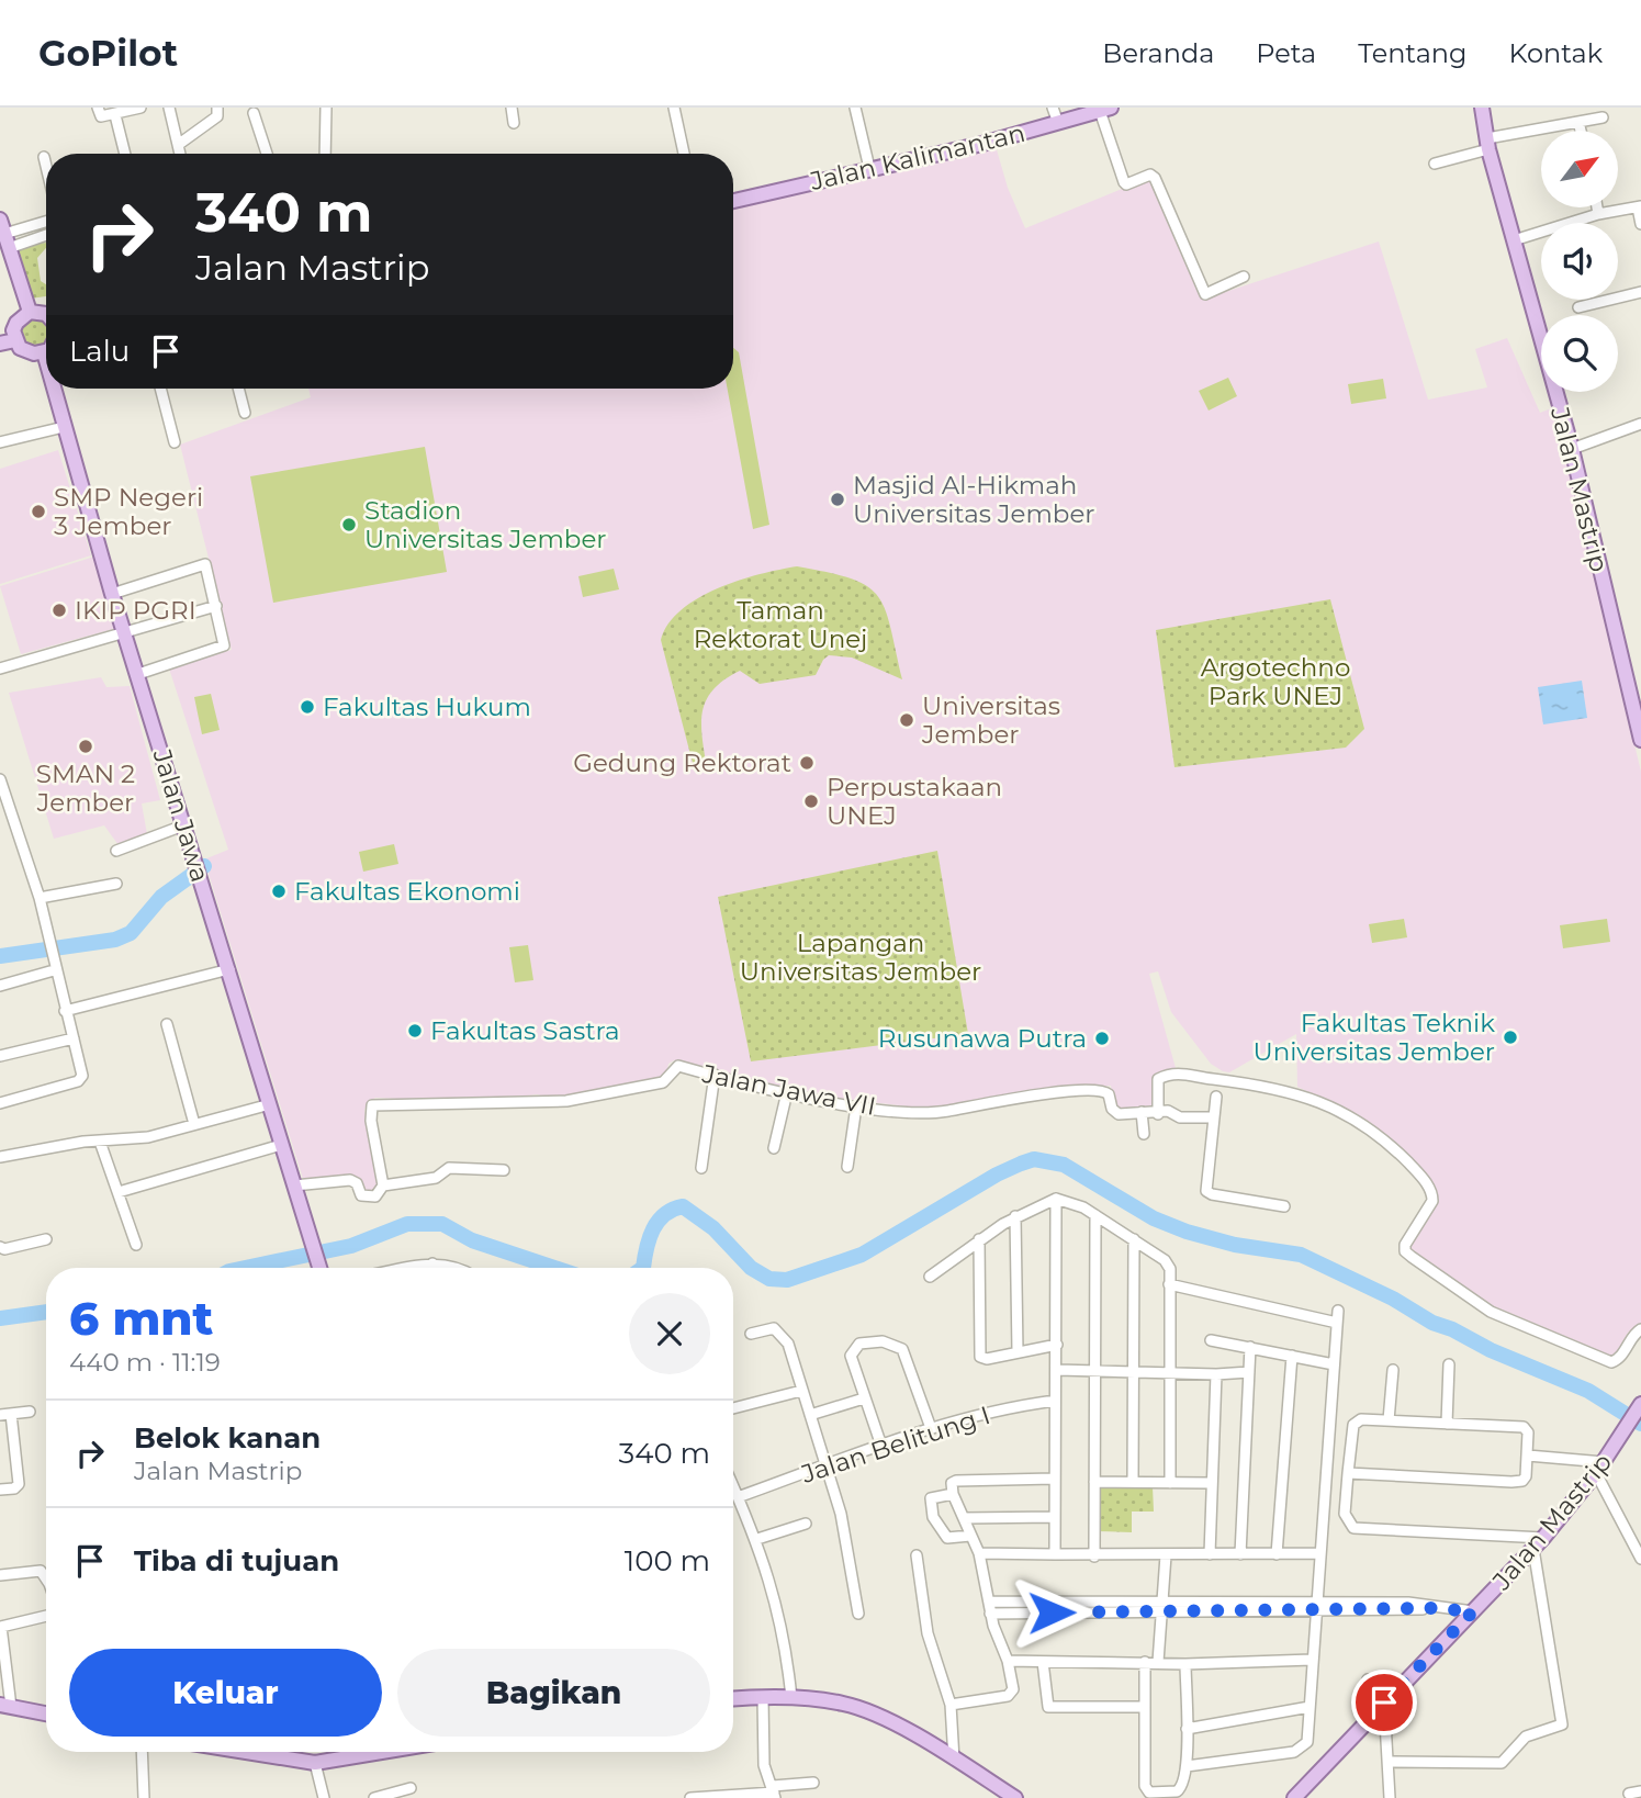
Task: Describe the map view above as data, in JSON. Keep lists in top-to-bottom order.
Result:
{
  "streets": {
    "main road": ["Jalan Kalimantan", "Jalan Mastrip", "Jalan Jawa"],
    "street": ["Jalan Jawa VII", "Jalan Belitung I"]
  },
  "parks": ["Taman Rektorat Unej", "Argotechno Park UNEJ", "Lapangan Universitas Jember"],
  "places": [
    "Masjid Al-Hikmah Universitas Jember",
    "SMP Negeri 3 Jember",
    "Stadion Universitas Jember",
    "IKIP PGRI",
    "Fakultas Hukum",
    "Universitas Jember",
    "SMAN 2 Jember",
    "Gedung Rektorat",
    "Perpustakaan UNEJ",
    "Fakultas Ekonomi",
    "Fakultas Sastra",
    "Fakultas Teknik Universitas Jember",
    "Rusunawa Putra"
  ],
  "north": "top right",
  "page": {
    "header": "GoPilot",
    "nav": [
      "Beranda",
      "Peta",
      "Tentang",
      "Kontak"
    ],
    "turn": ["340 m", "Jalan Mastrip"],
    "then": "Lalu",
    "heading": ["6 mnt", "440 m · 11:19"],
    "list": [
      {
        "name": "Belok kanan",
        "note": "Jalan Mastrip",
        "value": "340 m"
      },
      {
        "name": "Tiba di tujuan",
        "value": "100 m"
      }
    ],
    "buttons": ["Keluar", "Bagikan"]
  }
}
